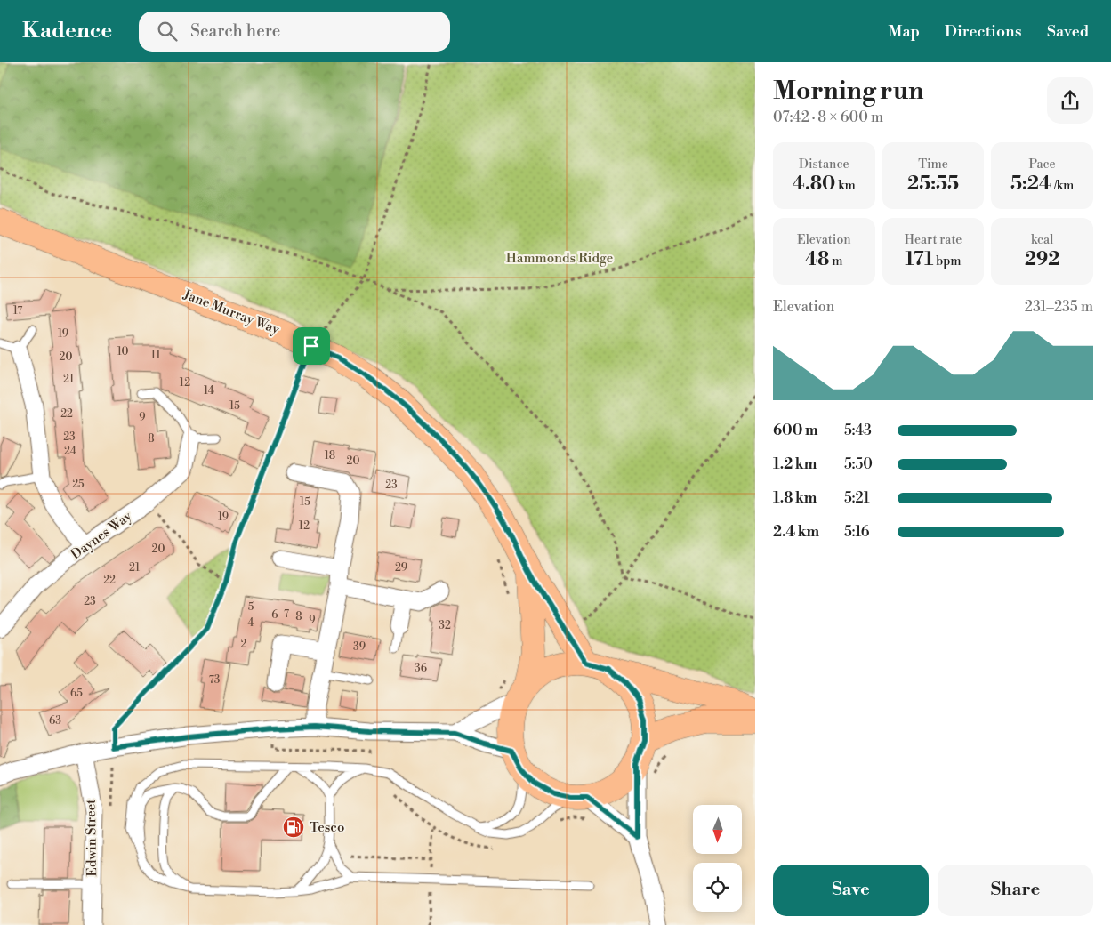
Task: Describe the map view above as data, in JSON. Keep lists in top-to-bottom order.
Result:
{
  "streets": {
    "main road": ["Jane Murray Way"],
    "street": ["Daynes Way", "Edwin Street"]
  },
  "parks": ["Hammonds Ridge"],
  "places": {
    "fuel station": ["Tesco"]
  },
  "house_numbers": [
    "17",
    "19",
    "10",
    "11",
    "20",
    "21",
    "12",
    "14",
    "15",
    "22",
    "9",
    "23",
    "8",
    "24",
    "18",
    "20",
    "25",
    "23",
    "15",
    "19",
    "12",
    "20",
    "21",
    "29",
    "22",
    "23",
    "5",
    "7",
    "6",
    "8",
    "9",
    "4",
    "32",
    "2",
    "39",
    "36",
    "73",
    "65",
    "63"
  ],
  "north": "bottom",
  "page": {
    "header": "Kadence",
    "search": "Search here",
    "nav": ["Map", "Directions", "Saved"],
    "heading": ["Morning run", "07:42 · 8 × 600 m"],
    "stats": [
      ["Distance", "4.80 km"],
      ["Time", "25:55"],
      ["Pace", "5:24 /km"],
      ["Elevation", "48 m"],
      ["Heart rate", "171 bpm"],
      ["kcal", "292"]
    ],
    "chart": ["Elevation", "231–235 m"],
    "list": [
      {
        "name": "600 m",
        "note": "5:43"
      },
      {
        "name": "1.2 km",
        "note": "5:50"
      },
      {
        "name": "1.8 km",
        "note": "5:21"
      },
      {
        "name": "2.4 km",
        "note": "5:16"
      }
    ],
    "buttons": ["Save", "Share"]
  }
}
